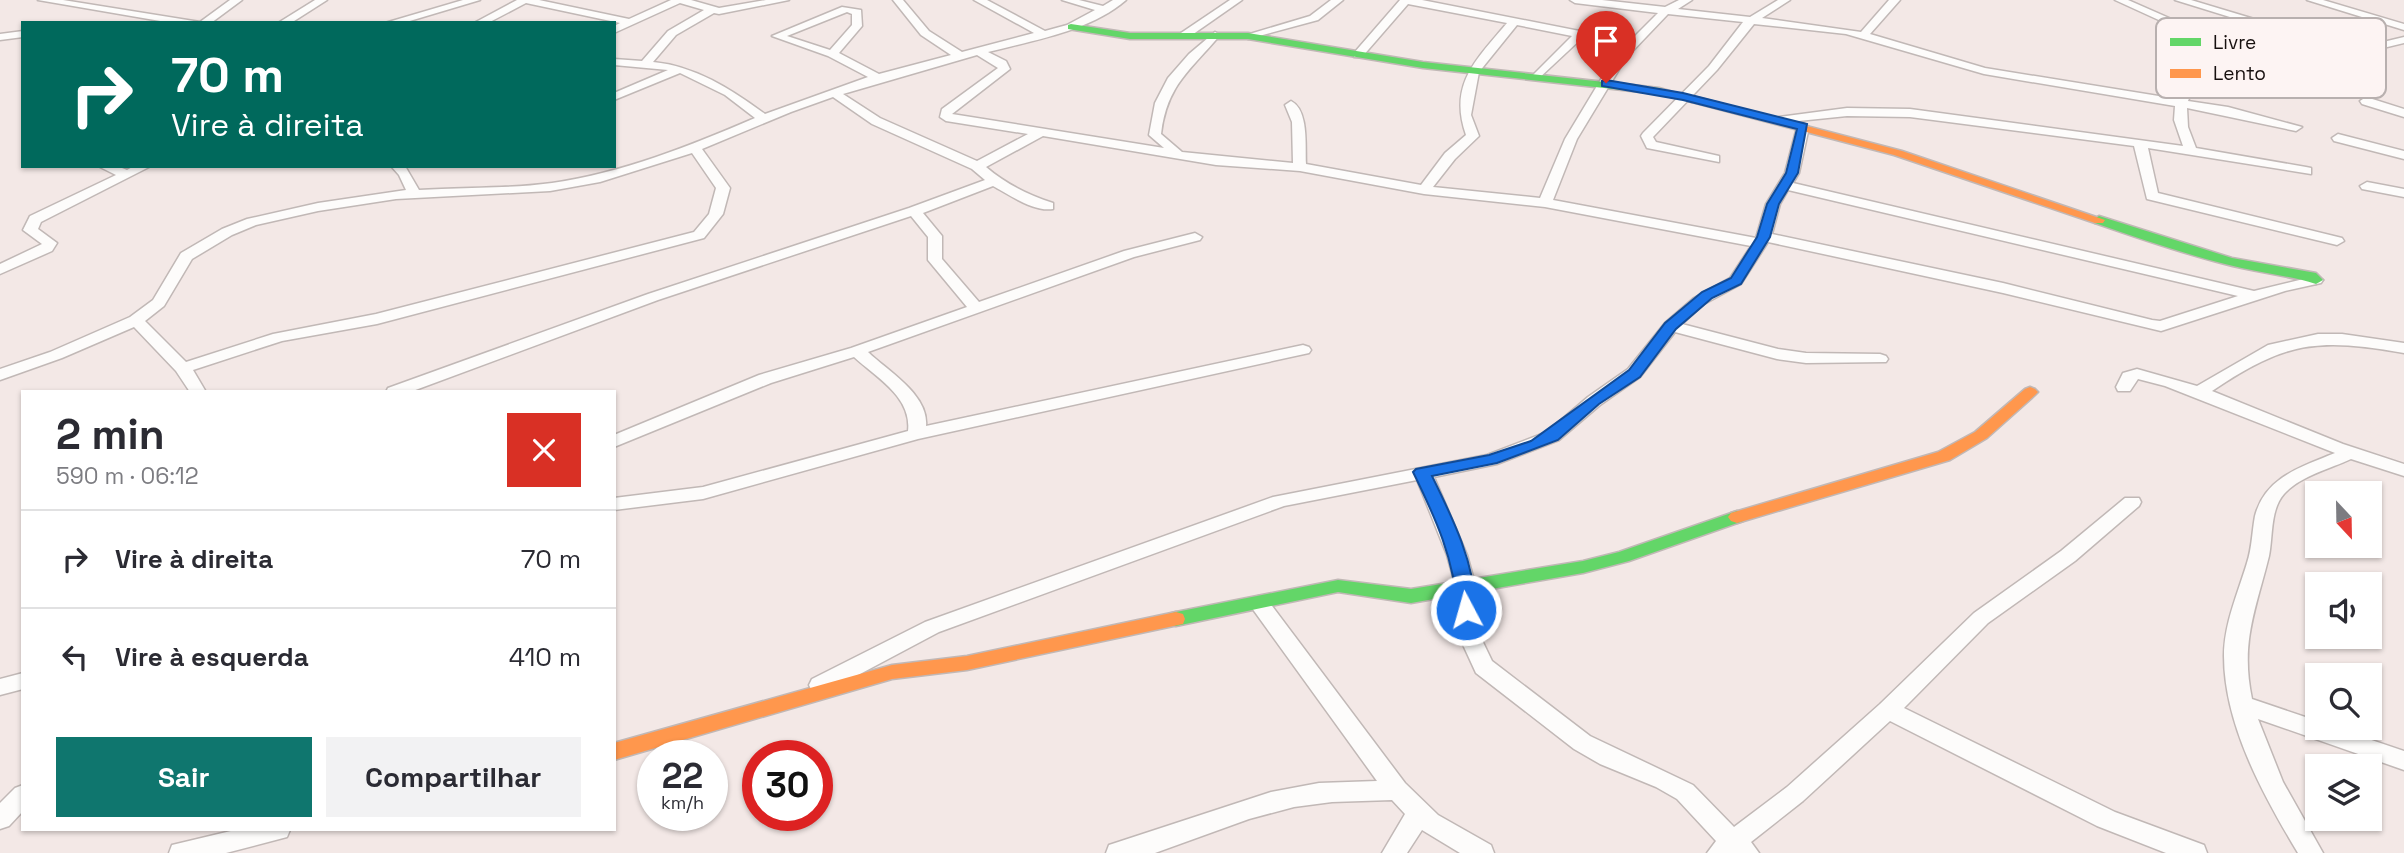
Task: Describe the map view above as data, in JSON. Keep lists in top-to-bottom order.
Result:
{
  "legend": ["Livre", "Lento"],
  "north": "bottom",
  "page": {
    "turn": ["70 m", "Vire à direita"],
    "heading": ["2 min", "590 m · 06:12"],
    "list": [
      {
        "name": "Vire à direita",
        "value": "70 m"
      },
      {
        "name": "Vire à esquerda",
        "value": "410 m"
      }
    ],
    "buttons": ["Sair", "Compartilhar"],
    "speed": "22 km/h",
    "limit": "30"
  }
}
